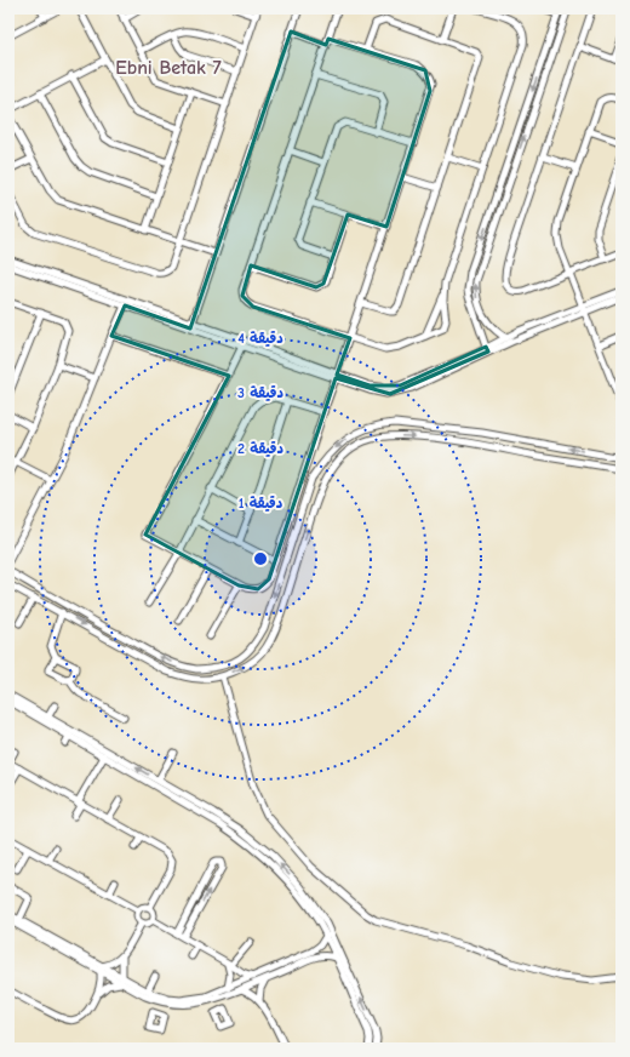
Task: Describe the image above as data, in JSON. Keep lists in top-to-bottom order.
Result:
{
  "districts": ["Ebni Betak 7"],
  "rings": [
    "4 دقيقة",
    "3 دقيقة",
    "2 دقيقة",
    "1 دقيقة"
  ]
}
